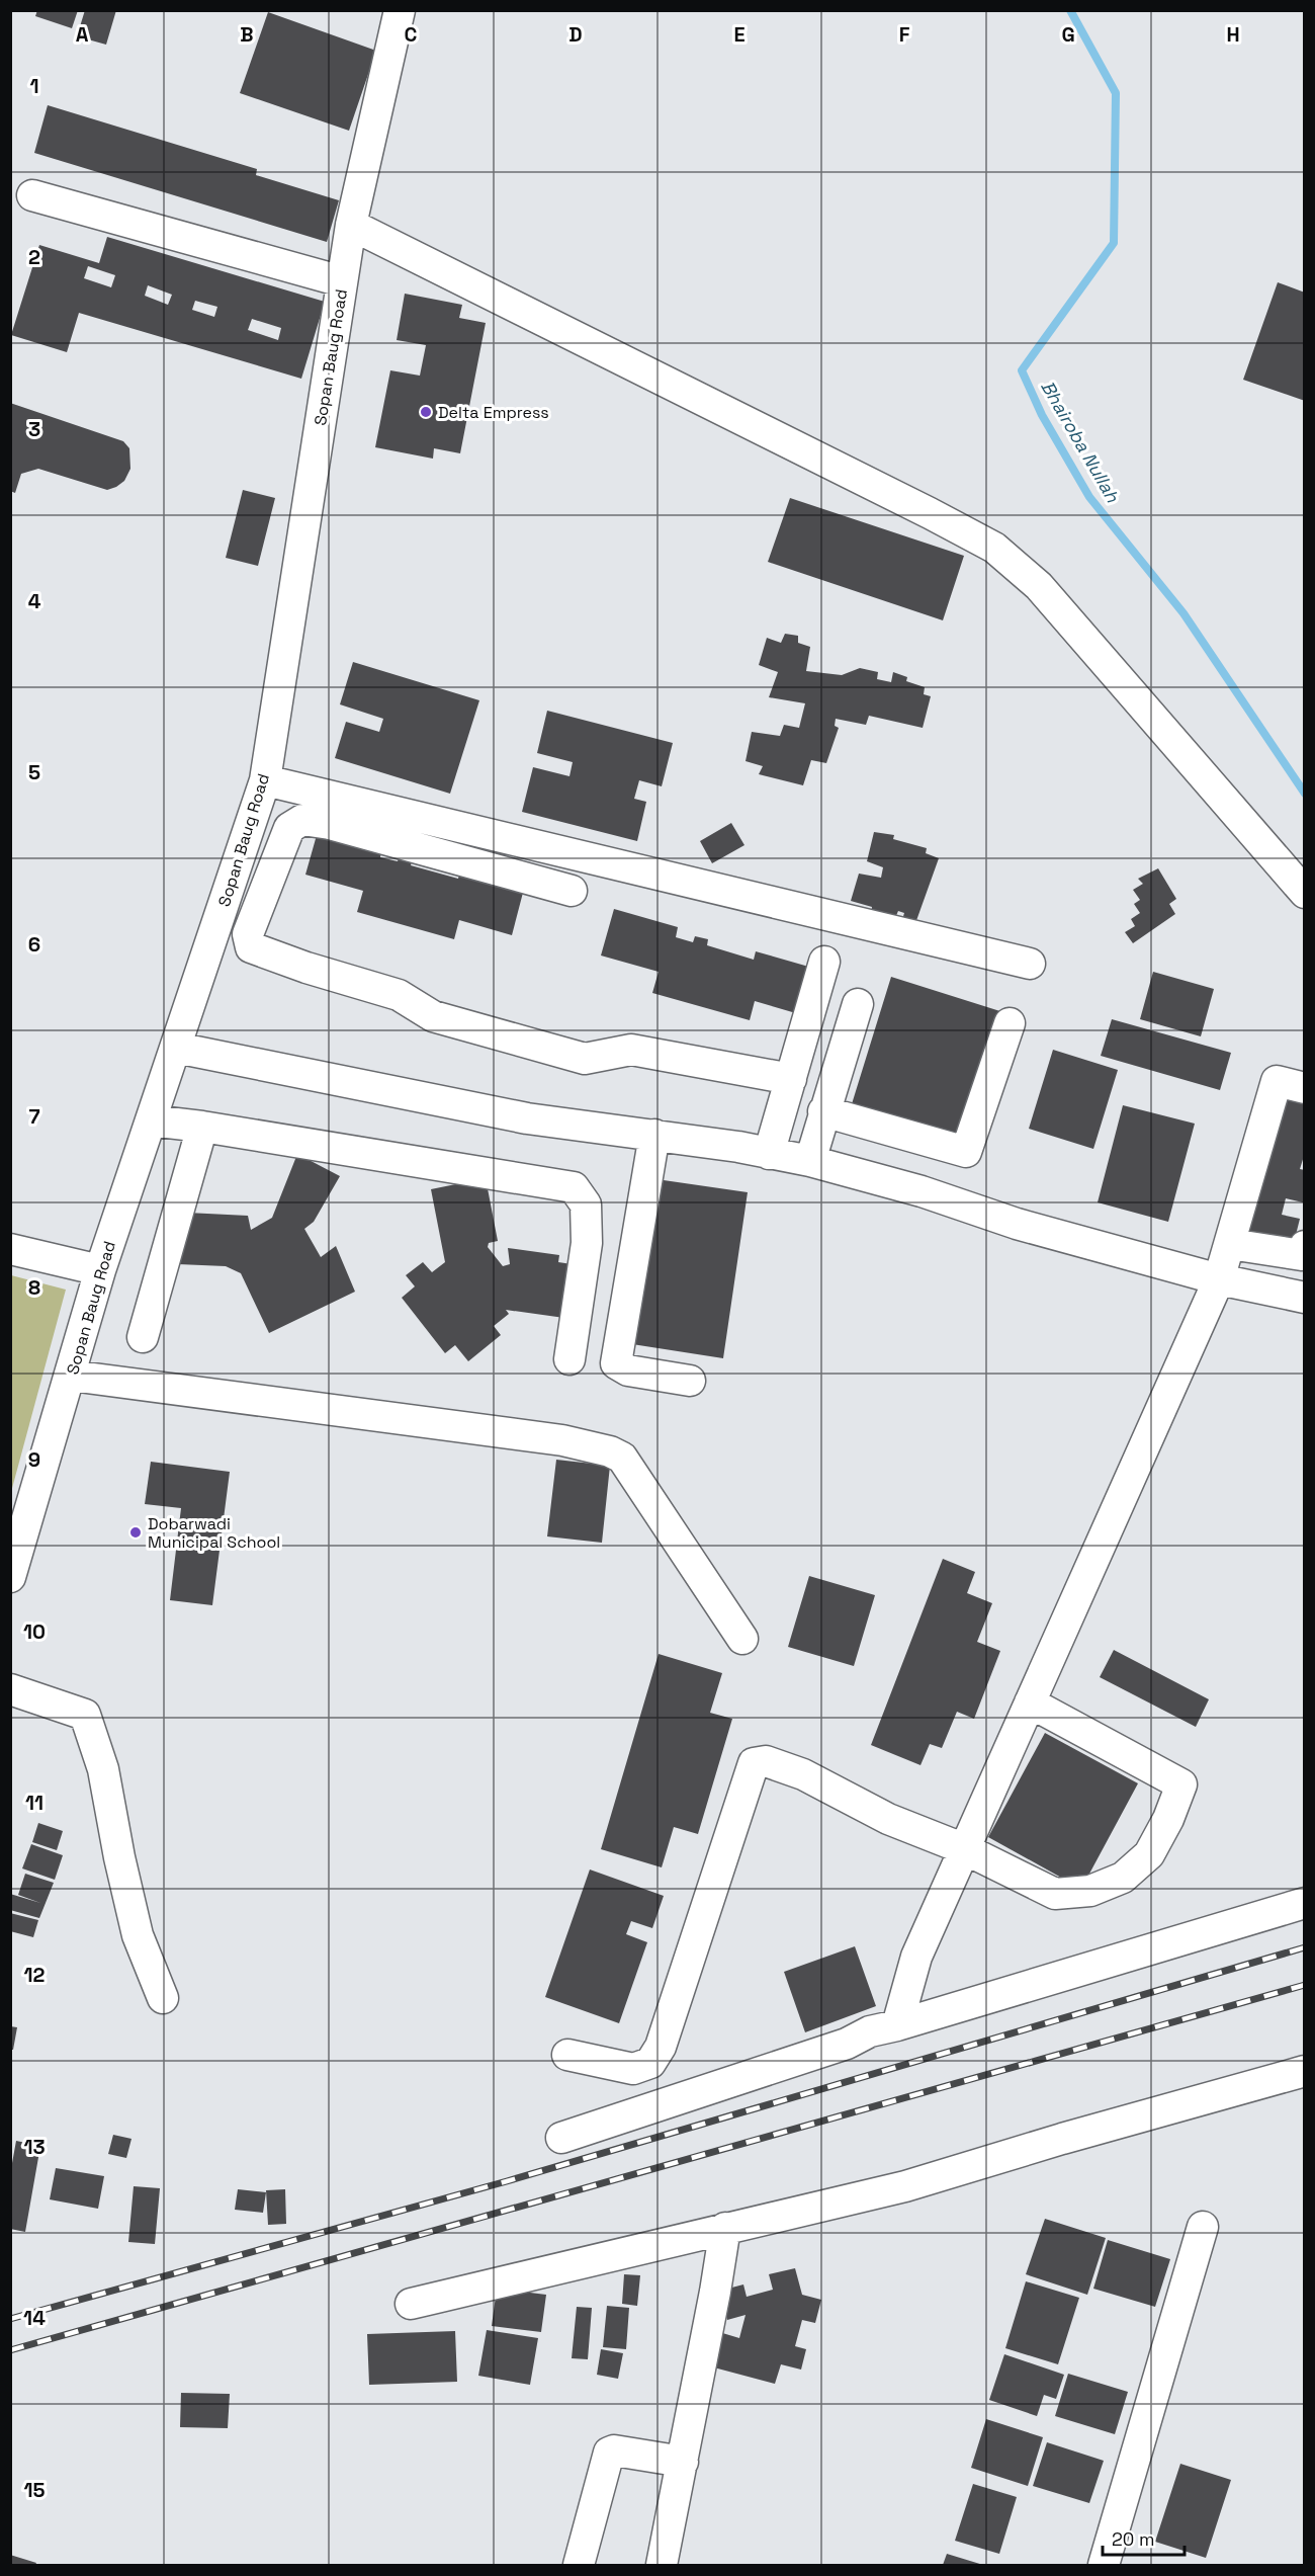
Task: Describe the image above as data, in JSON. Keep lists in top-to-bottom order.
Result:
{
  "streets": {
    "street": ["Sopan Baug Road"]
  },
  "water": ["Bhairoba Nullah"],
  "places": ["Delta Empress", "Dobarwadi Municipal School"],
  "scale_bar": "20 m",
  "grid": {
    "columns": [
      "A",
      "B",
      "C",
      "D",
      "E",
      "F",
      "G",
      "H"
    ],
    "rows": [
      "1",
      "2",
      "3",
      "4",
      "5",
      "6",
      "7",
      "8",
      "9",
      "10",
      "11",
      "12",
      "13",
      "14",
      "15"
    ]
  }
}
